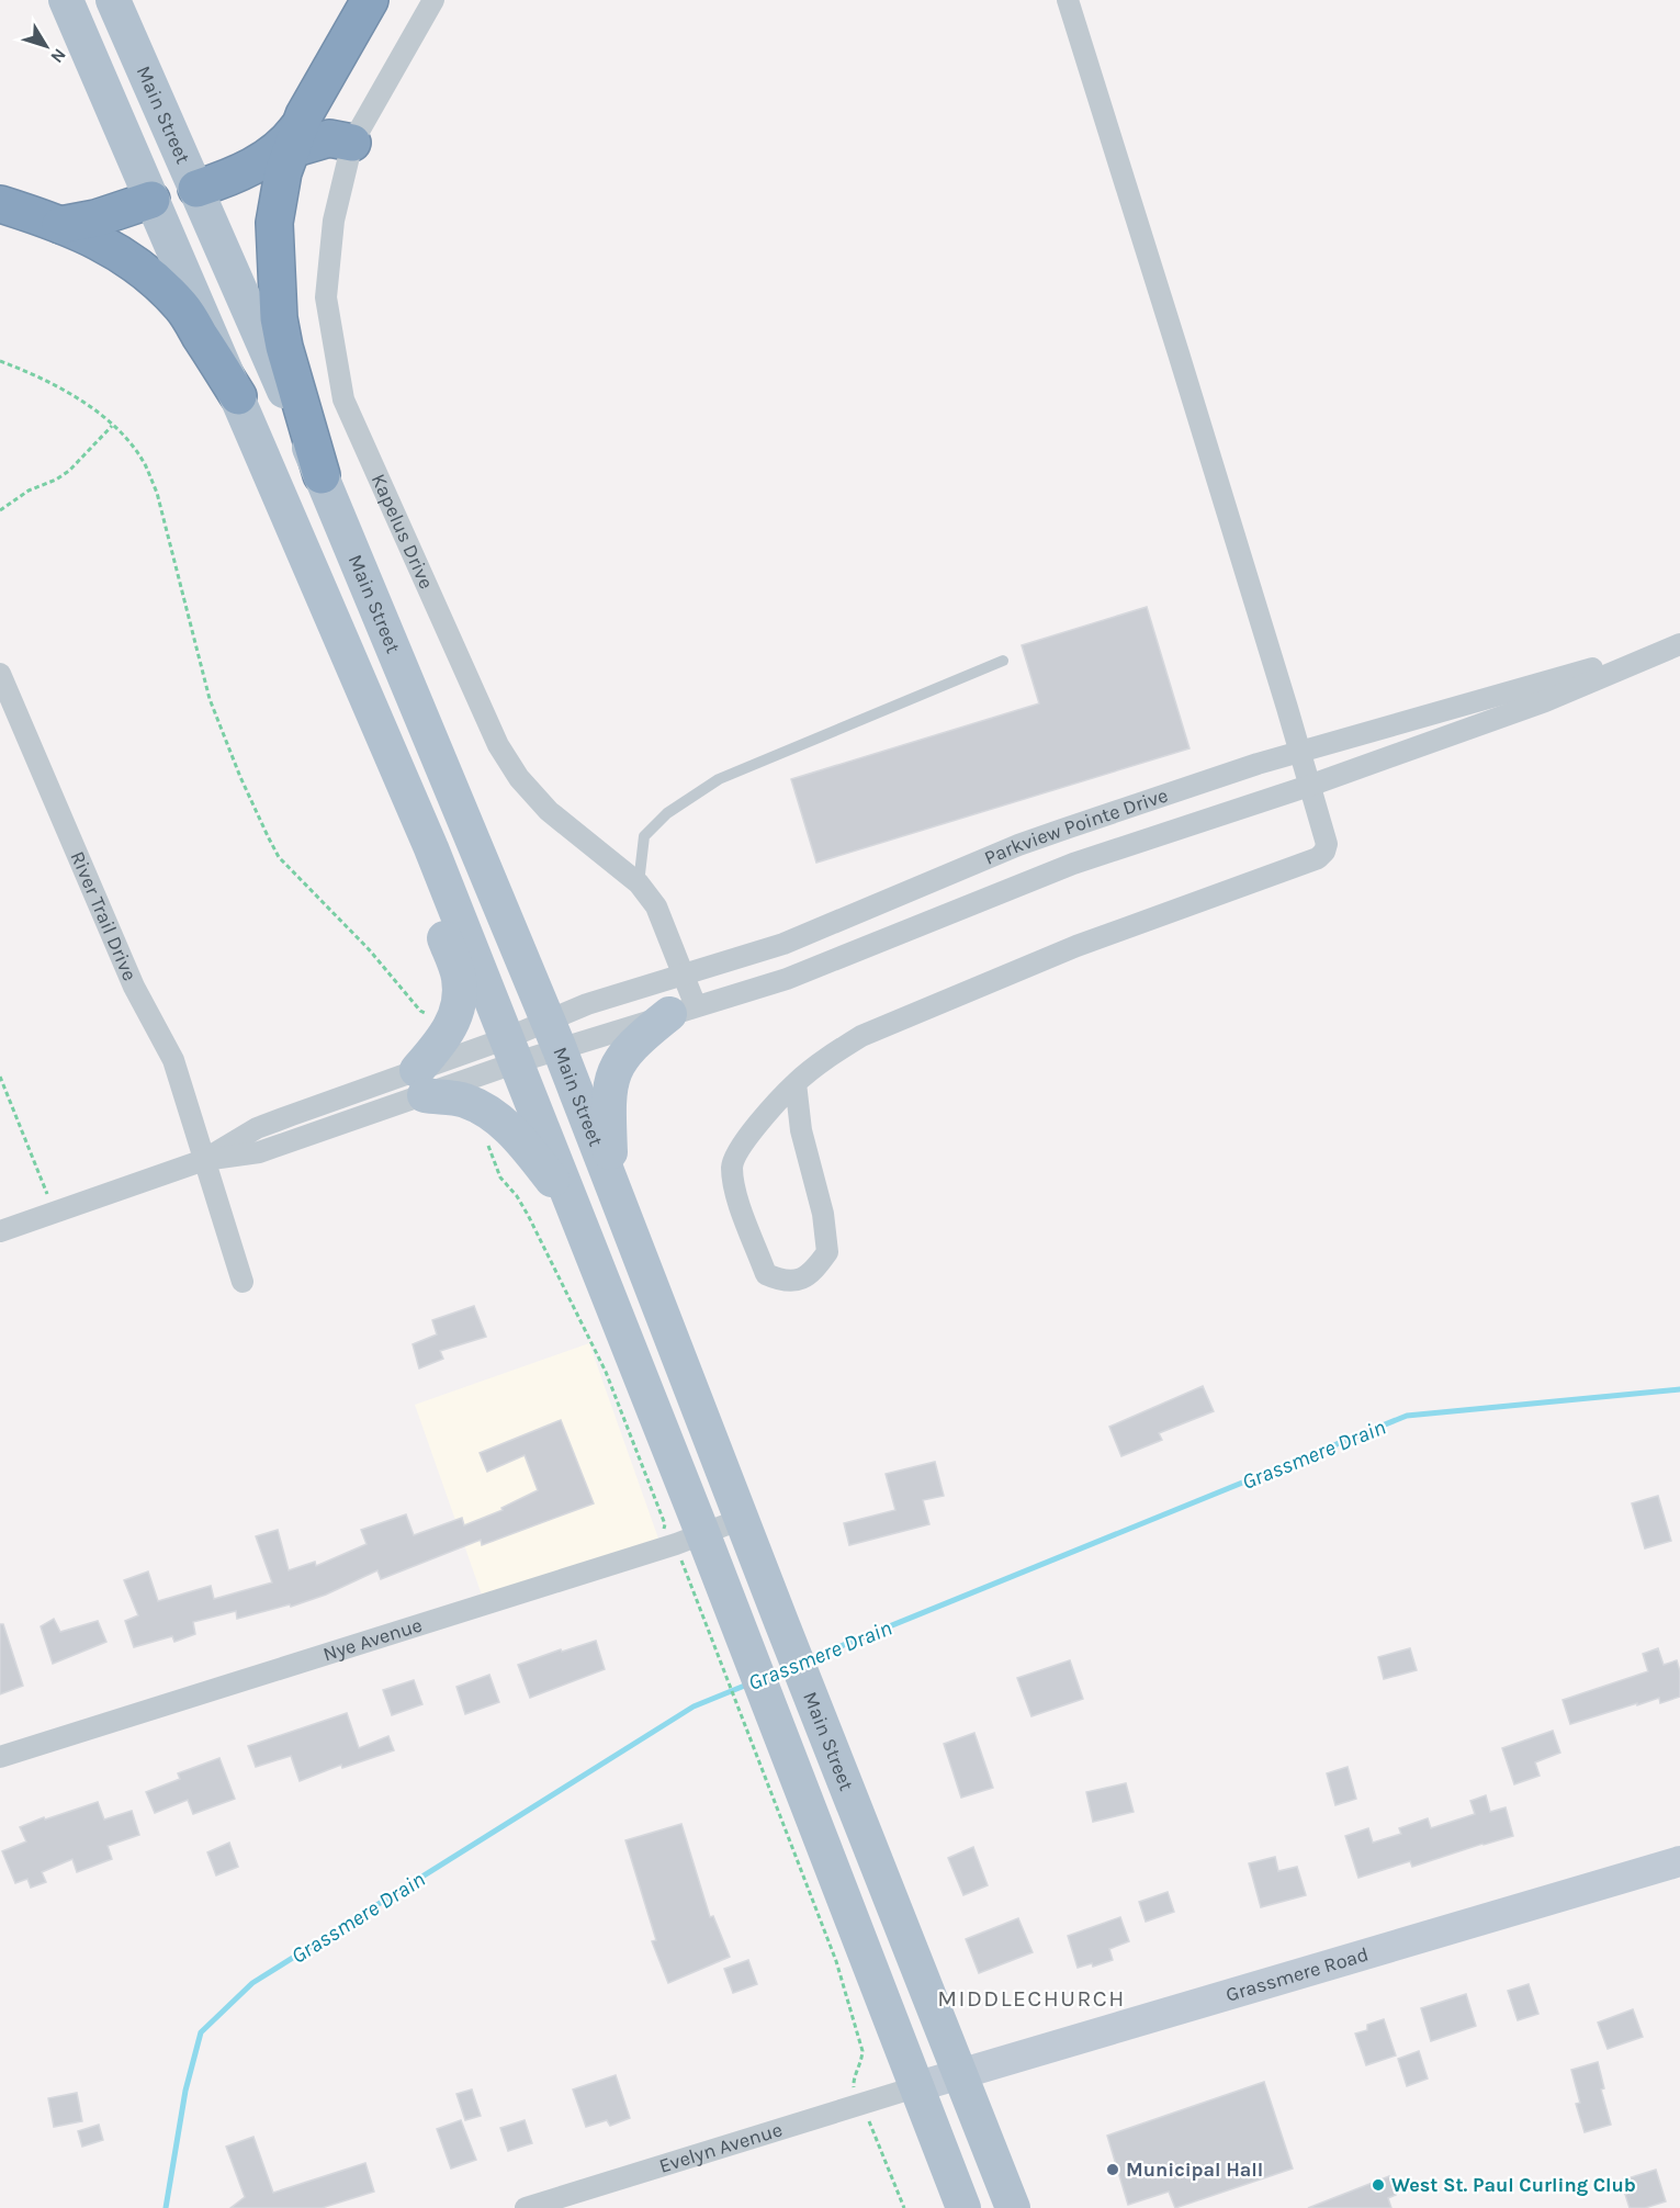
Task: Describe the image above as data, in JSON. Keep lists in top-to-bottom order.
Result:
{
  "streets": {
    "main road": ["Main Street"],
    "street": [
      "Kapelus Drive",
      "Parkview Pointe Drive",
      "River Trail Drive",
      "Nye Avenue",
      "Grassmere Road",
      "Evelyn Avenue"
    ]
  },
  "crossings": [
    ["Main Street", "Parkview Pointe Drive"],
    ["Main Street", "Nye Avenue"],
    ["Main Street", "Grassmere Road"],
    ["Kapelus Drive", "Parkview Pointe Drive"],
    ["Grassmere Road", "Evelyn Avenue"]
  ],
  "districts": ["MIDDLECHURCH"],
  "water": ["Grassmere Drain"],
  "places": ["Municipal Hall", "West St. Paul Curling Club"],
  "north": "bottom right"
}
